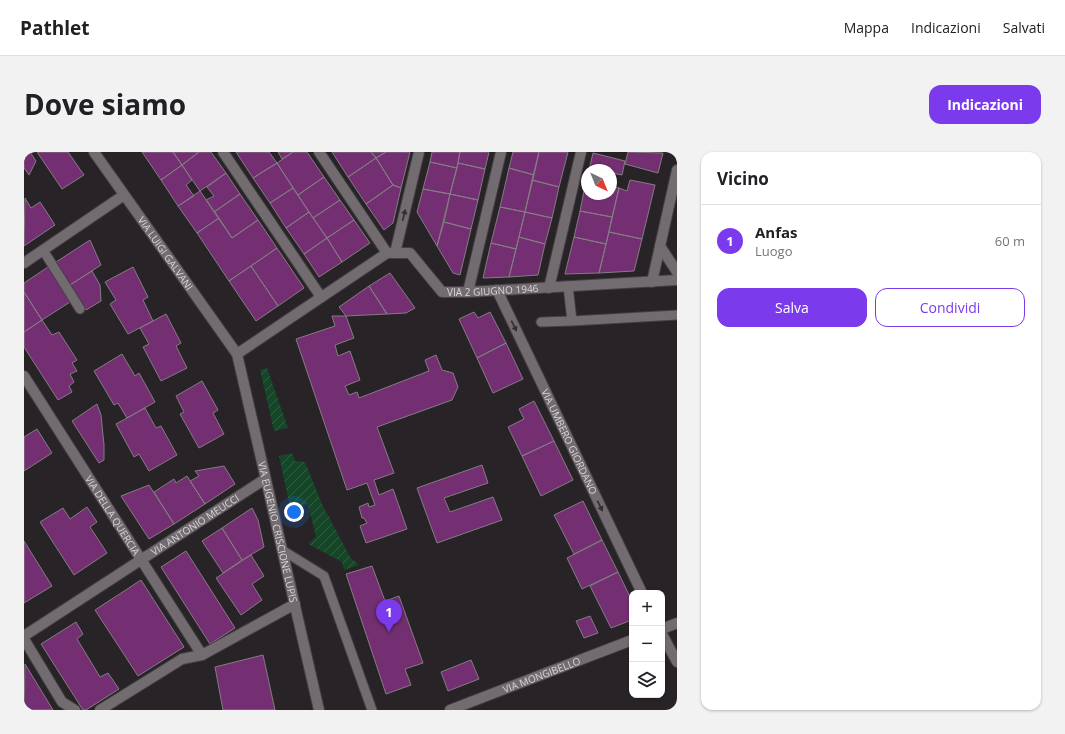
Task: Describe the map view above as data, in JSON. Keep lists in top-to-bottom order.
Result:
{
  "streets": {
    "street": [
      "VIA LUIGI GALVANI",
      "VIA 2 GIUGNO 1946",
      "VIA UMBERO GIORDANO",
      "VIA DELLA QUERCIA",
      "VIA ANTONIO MEUCCI",
      "VIA EUGENIO CRISCIONE LUPIS",
      "VIA MONGIBELLO"
    ]
  },
  "crossings": [
    ["VIA LUIGI GALVANI", "VIA EUGENIO CRISCIONE LUPIS"],
    ["VIA 2 GIUGNO 1946", "VIA UMBERO GIORDANO"],
    ["VIA DELLA QUERCIA", "VIA ANTONIO MEUCCI"],
    ["VIA ANTONIO MEUCCI", "VIA EUGENIO CRISCIONE LUPIS"]
  ],
  "one_way": ["VIA UMBERO GIORDANO"],
  "north": "bottom right",
  "page": {
    "header": "Pathlet",
    "nav": ["Mappa", "Indicazioni", "Salvati"],
    "title": "Dove siamo",
    "buttons": [
      "Indicazioni",
      ["Salva", "Condividi"]
    ],
    "heading": "Vicino",
    "list": [
      {
        "mark": "1",
        "name": "Anfas",
        "note": "Luogo",
        "value": "60 m"
      }
    ],
    "map_buttons": ["+", "−"],
    "pins": "1"
  }
}
